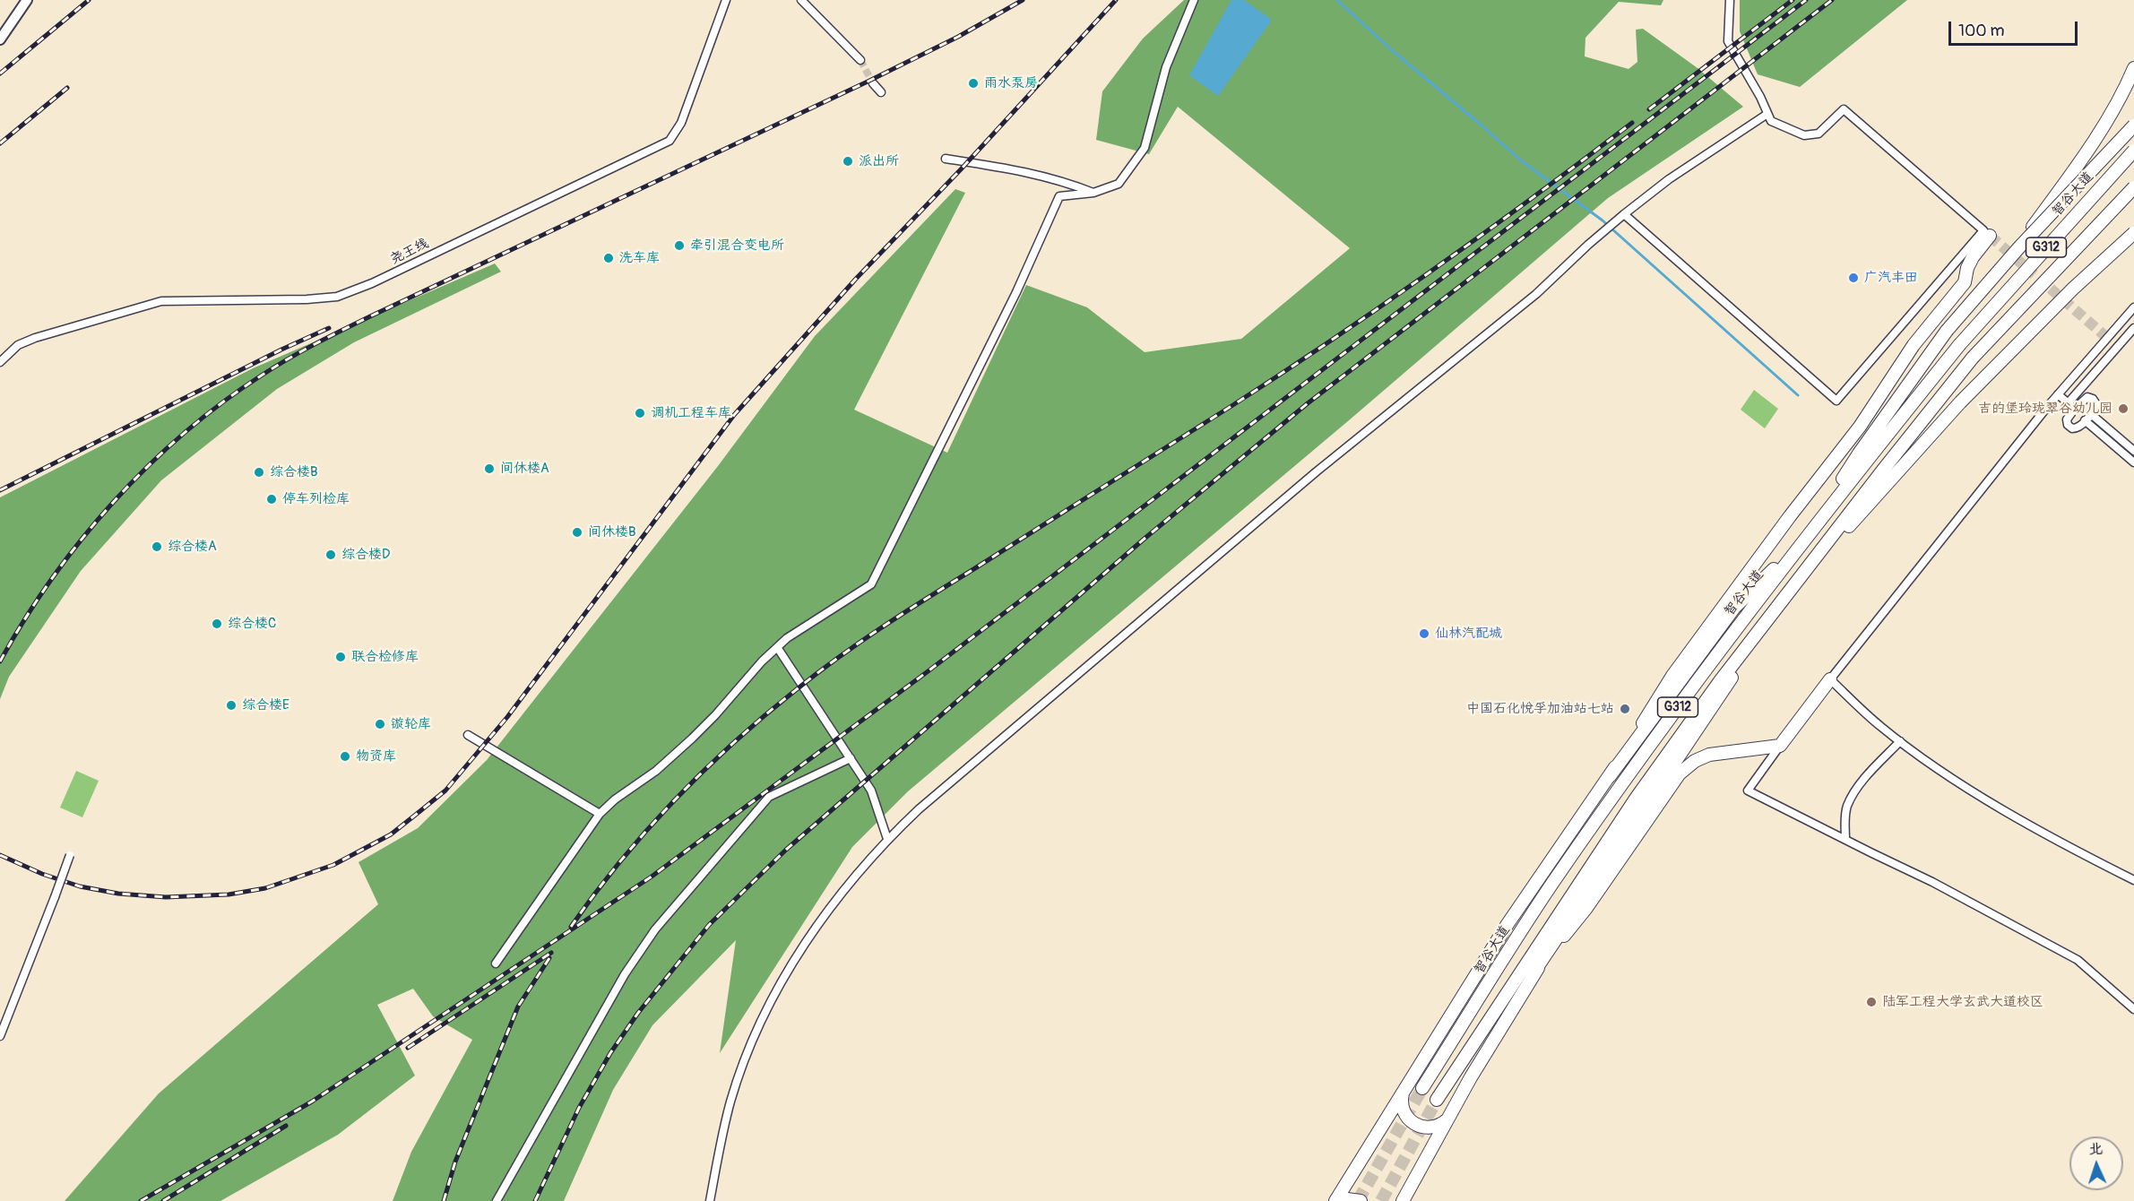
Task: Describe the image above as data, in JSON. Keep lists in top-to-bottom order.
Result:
{
  "streets": {
    "main road": ["智谷大道", "G312"],
    "street": ["尧王线"]
  },
  "places": [
    "雨水泵房",
    "派出所",
    "牵引混合变电所",
    "洗车库",
    "广汽丰田",
    "吉的堡玲珑翠谷幼儿园",
    "调机工程车库",
    "间休楼A",
    "综合楼B",
    "停车列检库",
    "间休楼B",
    "综合楼A",
    "综合楼D",
    "综合楼C",
    "仙林汽配城",
    "联合检修库",
    "综合楼E",
    "中国石化悦孚加油站七站",
    "镟轮库",
    "物资库",
    "陆军工程大学玄武大道校区"
  ],
  "scale_bar": "100 m",
  "north": "top"
}
